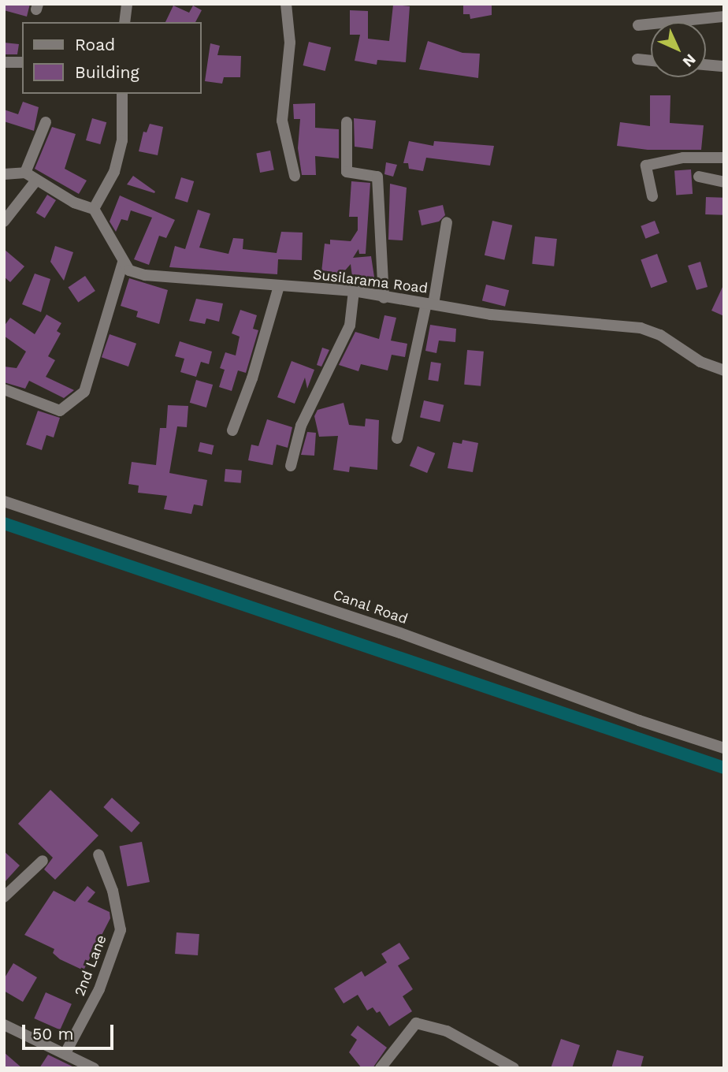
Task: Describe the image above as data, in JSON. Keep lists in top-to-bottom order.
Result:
{
  "streets": {
    "street": ["Susilarama Road", "Canal Road", "2nd Lane"]
  },
  "legend": ["Road", "Building"],
  "scale_bar": "50 m",
  "north": "bottom right"
}
